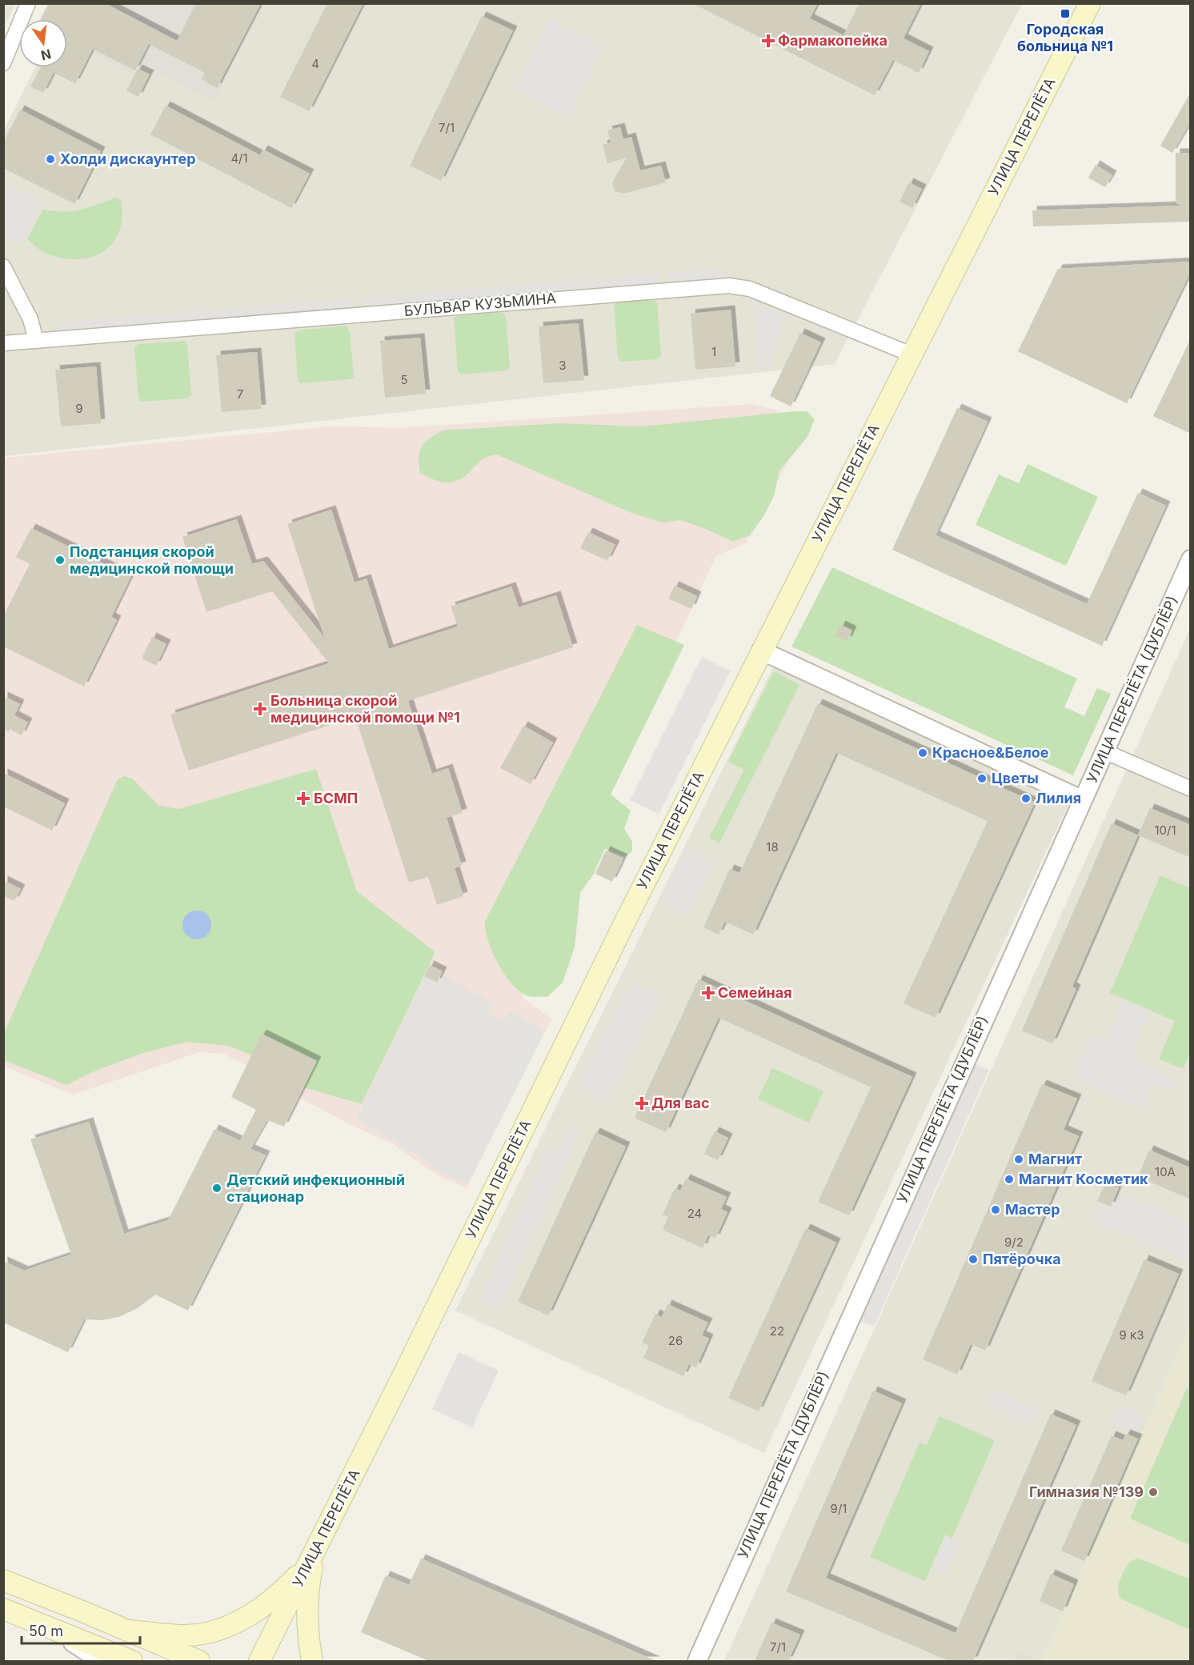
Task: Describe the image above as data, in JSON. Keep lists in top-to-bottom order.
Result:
{
  "streets": {
    "main road": ["УЛИЦА ПЕРЕЛЁТА"],
    "street": ["БУЛЬВАР КУЗЬМИНА", "УЛИЦА ПЕРЕЛЁТА (ДУБЛЁР)"]
  },
  "crossings": [
    ["УЛИЦА ПЕРЕЛЁТА", "БУЛЬВАР КУЗЬМИНА"]
  ],
  "places": {
    "transit": ["Городская больница №1"],
    "health": [
      "Фармакопейка",
      "Больница скорой медицинской помощи №1",
      "БСМП",
      "Семейная",
      "Для вас"
    ],
    "other": [
      "Холди дискаунтер",
      "Подстанция скорой медицинской помощи",
      "Красное&Белое",
      "Цветы",
      "Лилия",
      "Магнит",
      "Магнит Косметик",
      "Детский инфекционный стационар",
      "Мастер",
      "Пятёрочка",
      "Гимназия №139"
    ]
  },
  "house_numbers": [
    "4",
    "7/1",
    "4/1",
    "1",
    "3",
    "5",
    "7",
    "9",
    "10/1",
    "18",
    "10А",
    "24",
    "9/2",
    "22",
    "9 к3",
    "26",
    "9/1",
    "7/1"
  ],
  "scale_bar": "50 m",
  "north": "bottom"
}
